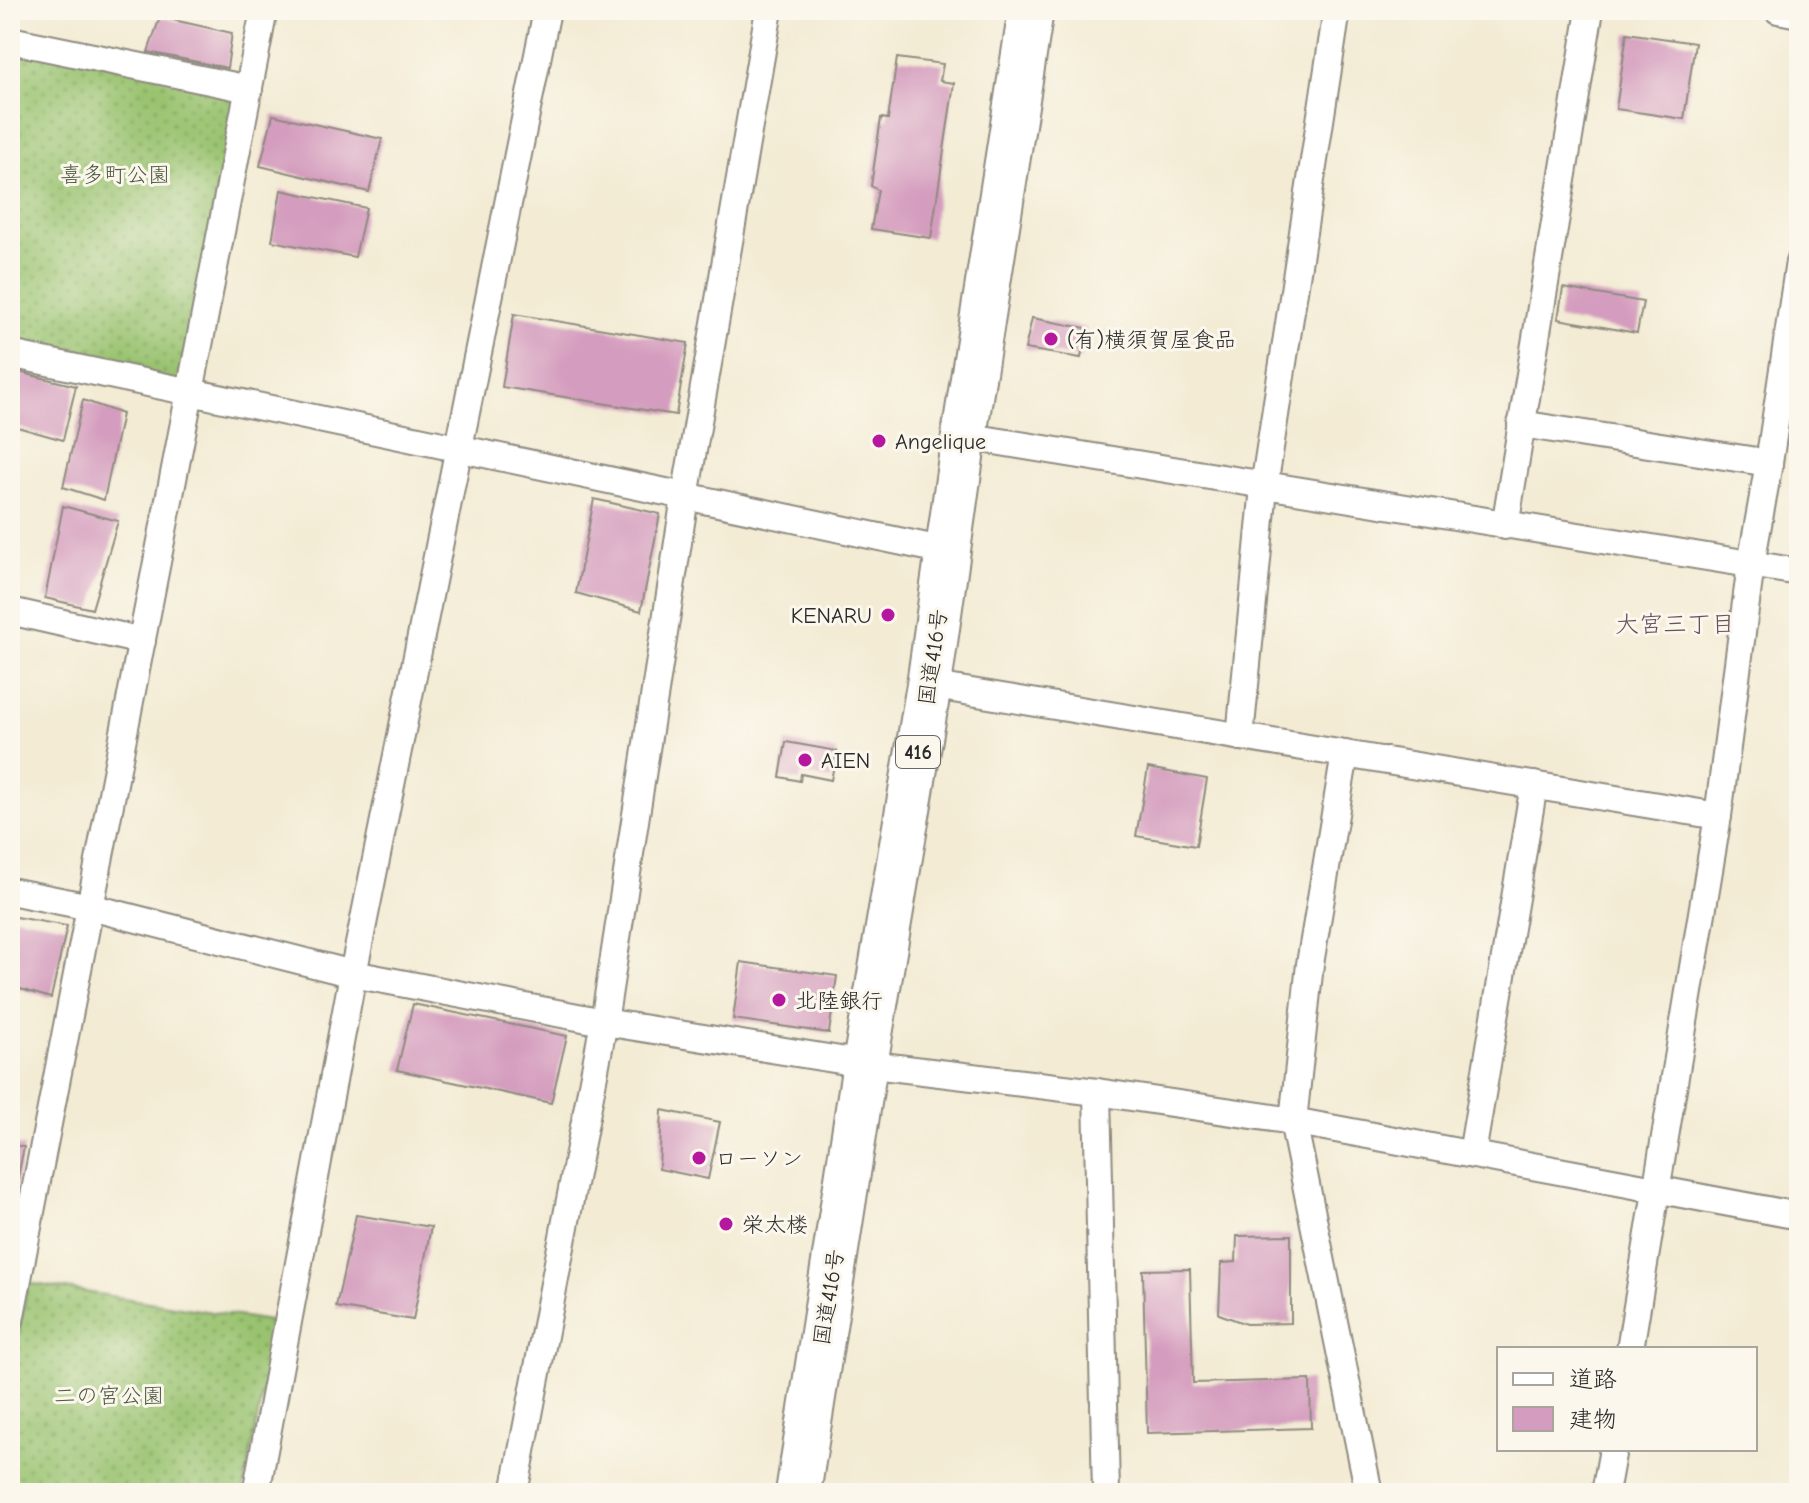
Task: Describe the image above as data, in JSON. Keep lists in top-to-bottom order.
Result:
{
  "streets": {
    "highway": ["国道416号", "416"]
  },
  "districts": ["大宮三丁目"],
  "parks": ["喜多町公園", "二の宮公園"],
  "places": [
    "(有)横須賀屋食品",
    "Angelique",
    "KENARU",
    "AIEN",
    "北陸銀行",
    "ローソン",
    "栄太楼"
  ],
  "legend": ["道路", "建物"]
}
